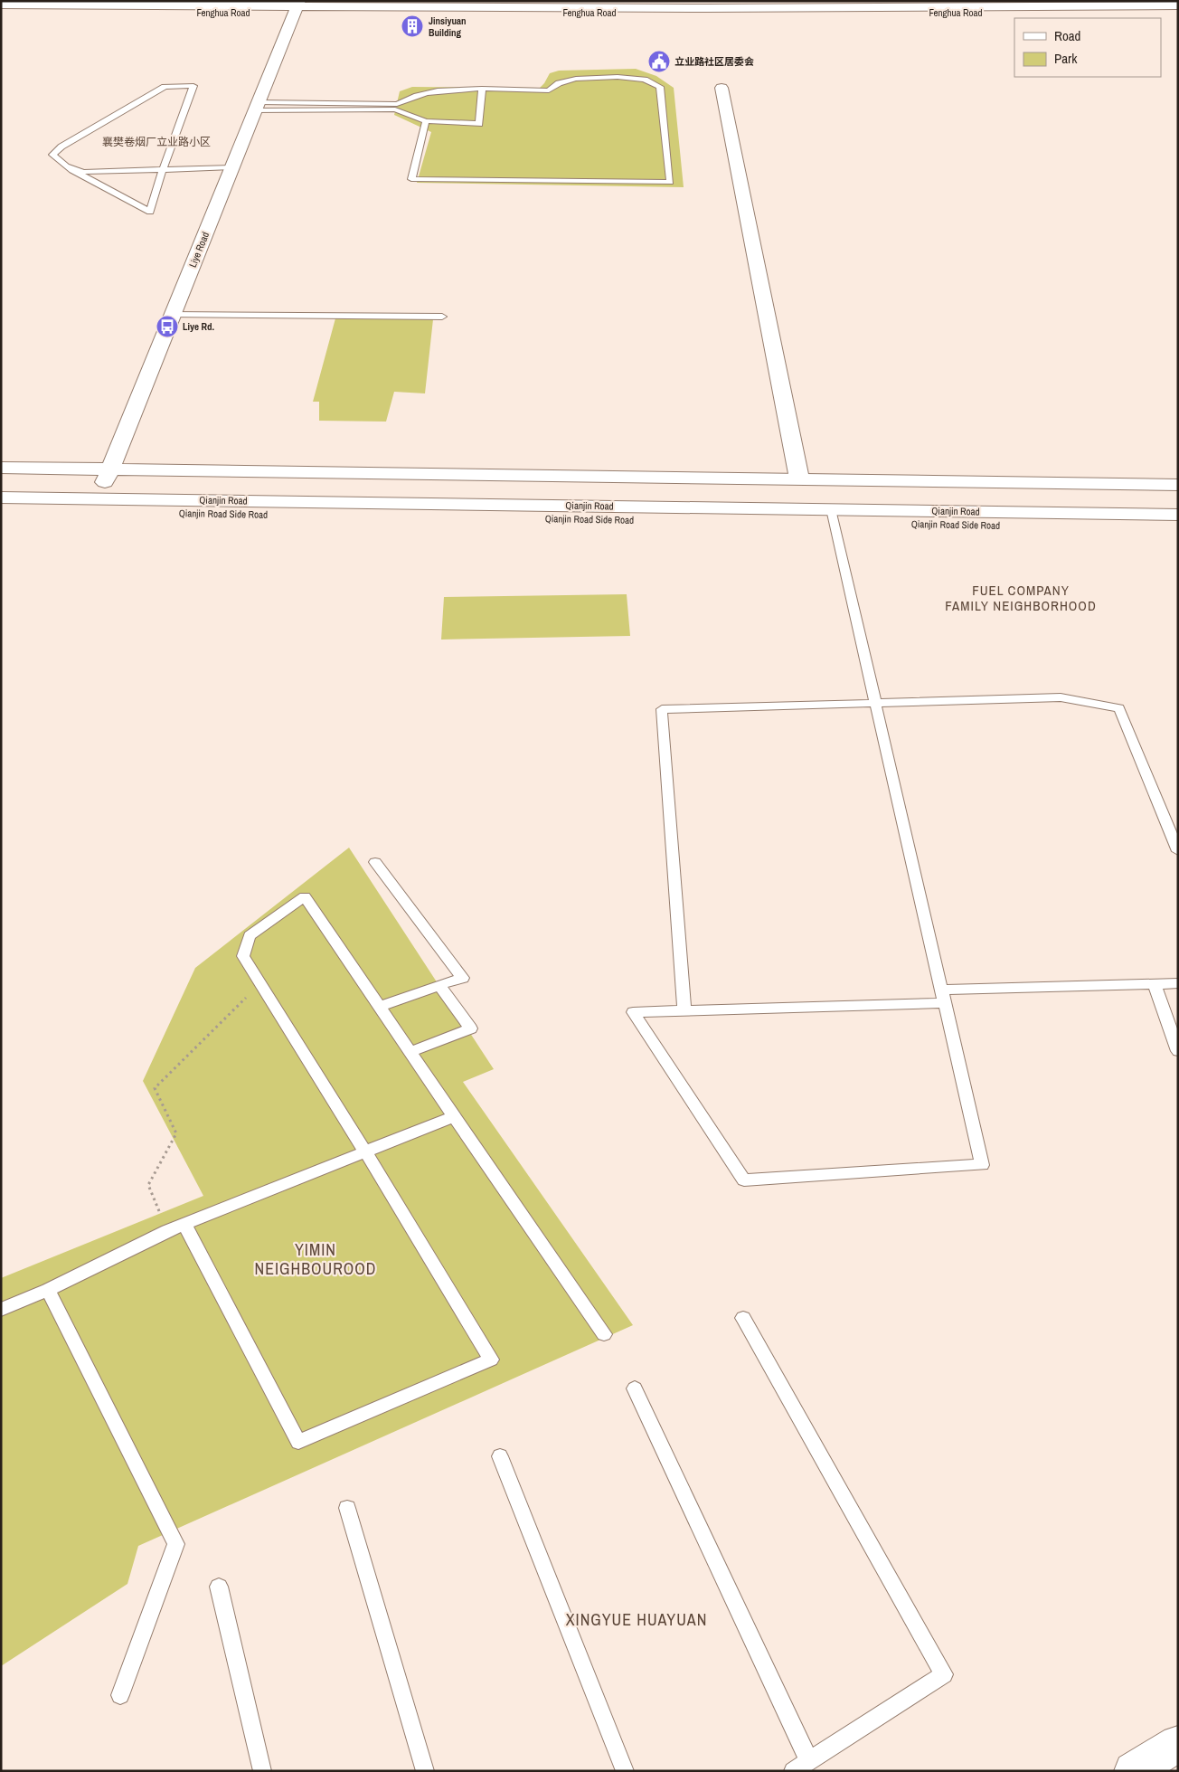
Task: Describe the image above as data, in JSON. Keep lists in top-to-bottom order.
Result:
{
  "streets": {
    "street": [
      "Fenghua Road",
      "Liye Road",
      "Qianjin Road",
      "Qianjin Road Side Road"
    ]
  },
  "crossings": [
    ["Fenghua Road", "Liye Road"],
    ["Liye Road", "Qianjin Road"],
    ["Qianjin Road", "Qianjin Road Side Road"]
  ],
  "districts": [
    "襄樊卷烟厂立业路小区",
    "FUEL COMPANY FAMILY NEIGHBORHOOD",
    "YIMIN NEIGHBOUROOD",
    "XINGYUE HUAYUAN"
  ],
  "places": {
    "building": ["Jinsiyuan Building"],
    "public building": ["立业路社区居委会"],
    "bus stop": ["Liye Rd."]
  },
  "legend": ["Road", "Park"]
}
